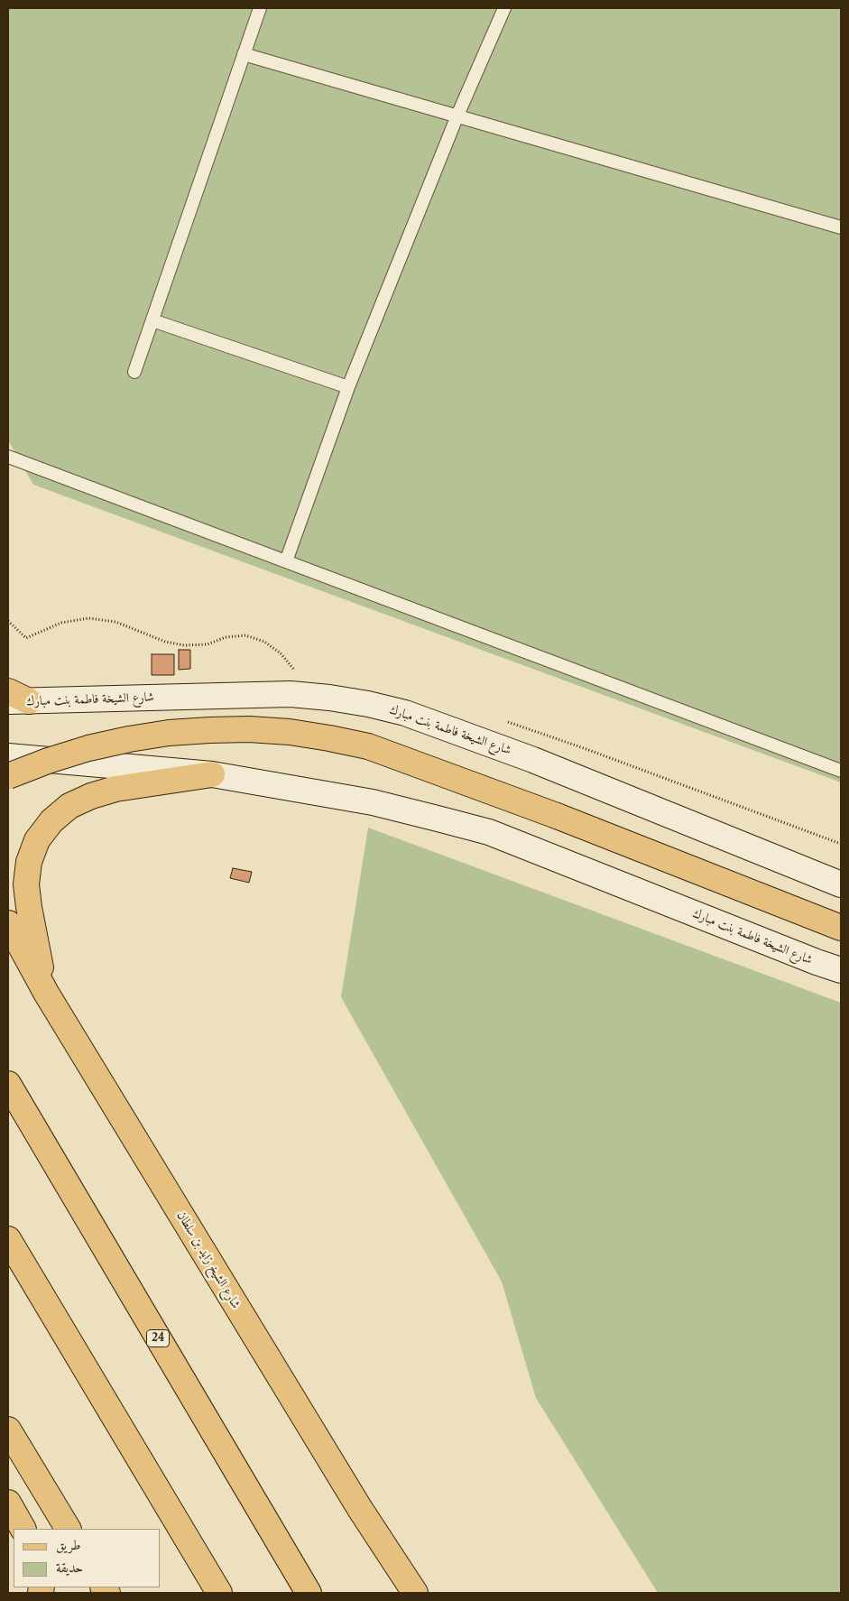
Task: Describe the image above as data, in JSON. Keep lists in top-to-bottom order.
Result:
{
  "streets": {
    "main road": ["شارع الشيخ زايد بن سلطان", "24"],
    "street": ["شارع الشيخة فاطمة بنت مبارك"]
  },
  "legend": ["طريق", "حديقة"]
}
